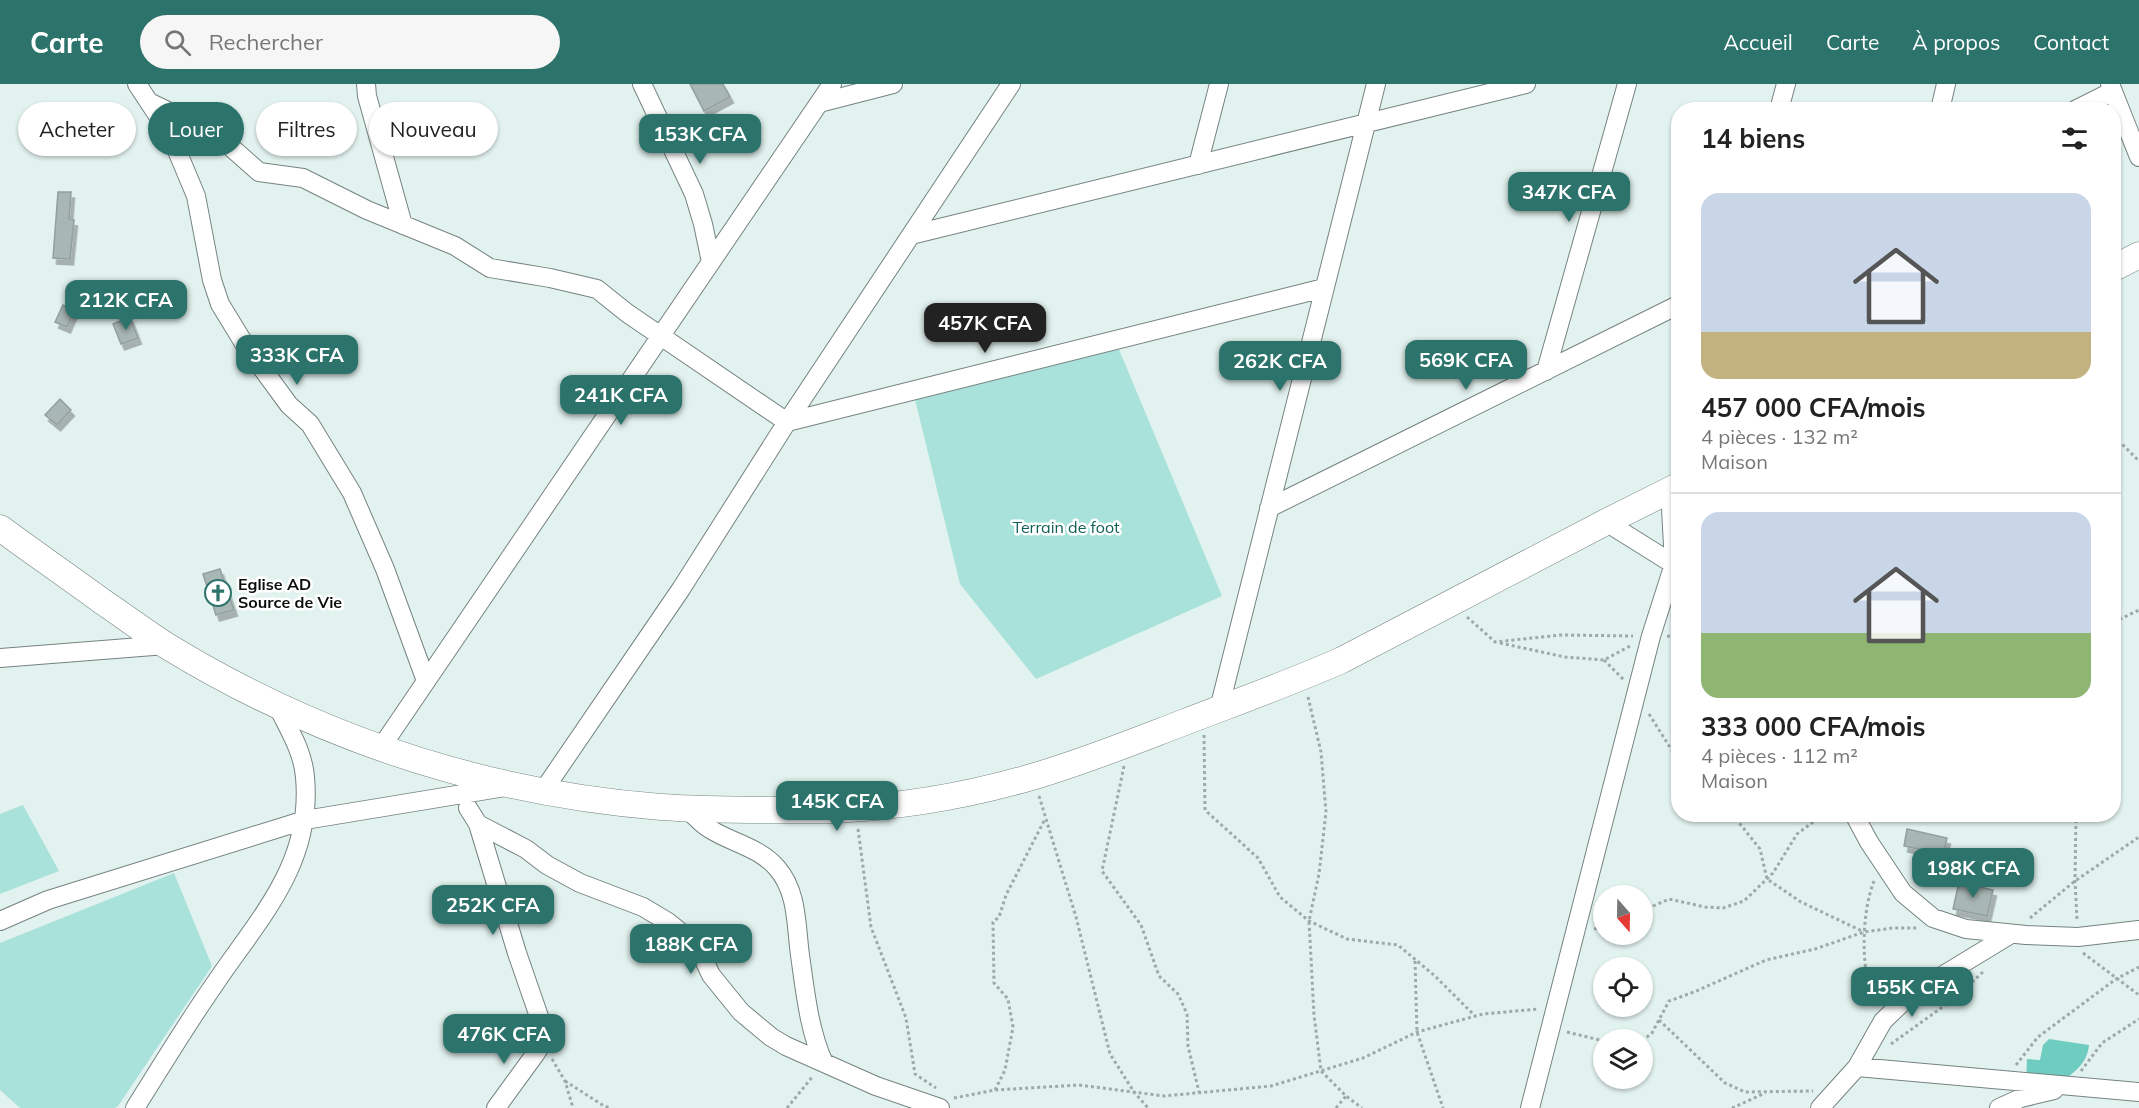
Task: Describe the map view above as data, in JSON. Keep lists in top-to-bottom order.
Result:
{
  "parks": ["Terrain de foot"],
  "places": {
    "church": ["Eglise AD Source de Vie"]
  },
  "north": "bottom",
  "page": {
    "header": "Carte",
    "search": "Rechercher",
    "nav": [
      "Accueil",
      "Carte",
      "À propos",
      "Contact"
    ],
    "chip": [
      "Acheter",
      "Louer",
      "Filtres",
      "Nouveau"
    ],
    "heading": "14 biens",
    "price": [
      "153K CFA",
      "347K CFA",
      "212K CFA",
      "457K CFA",
      "333K CFA",
      "569K CFA",
      "262K CFA",
      "241K CFA",
      "145K CFA",
      "198K CFA",
      "252K CFA",
      "188K CFA",
      "155K CFA",
      "476K CFA"
    ],
    "list": [
      {
        "name": "457 000 CFA/mois",
        "note": "4 pièces · 132 m² · Maison"
      },
      {
        "name": "333 000 CFA/mois",
        "note": "4 pièces · 112 m² · Maison"
      }
    ]
  }
}
